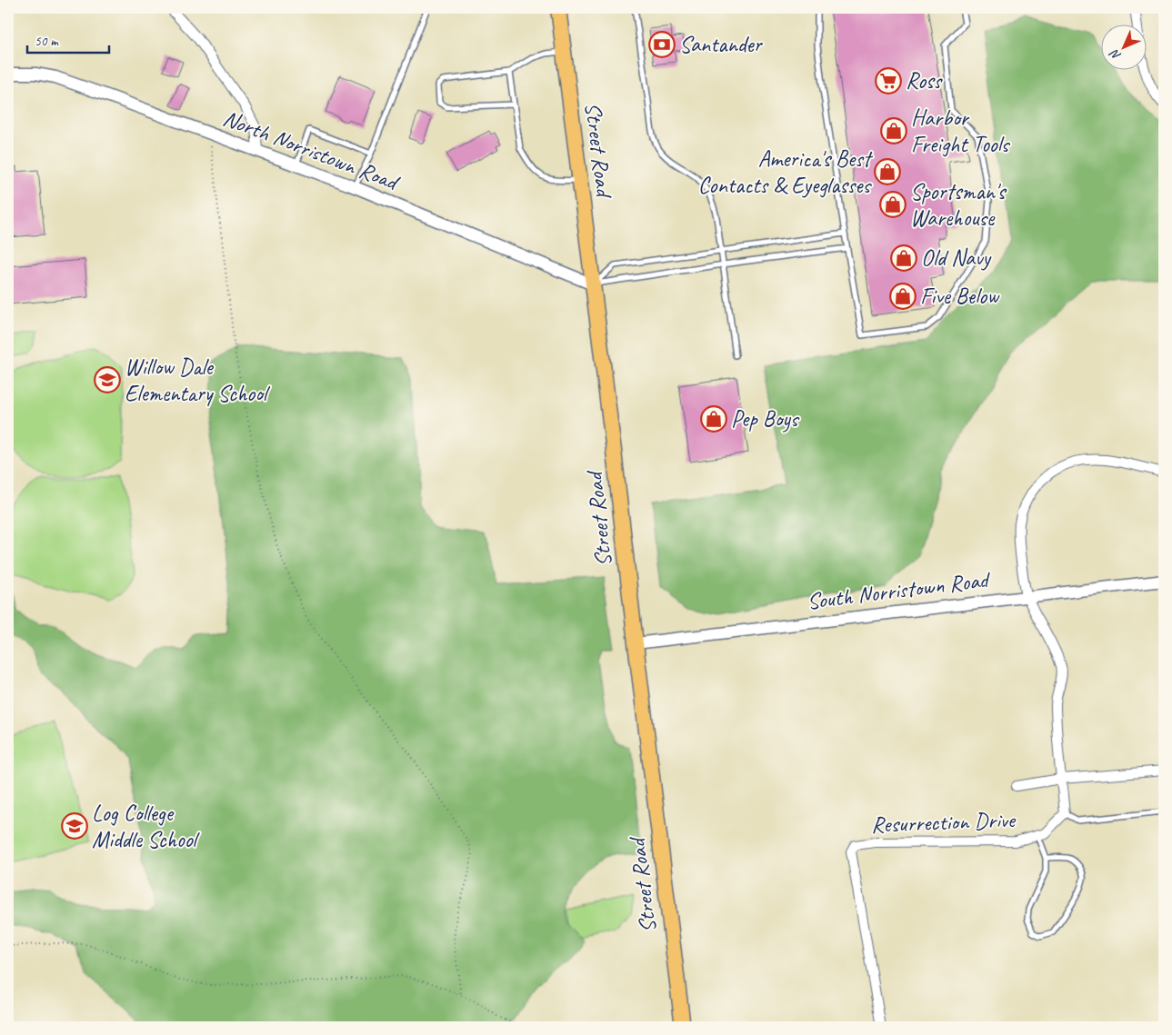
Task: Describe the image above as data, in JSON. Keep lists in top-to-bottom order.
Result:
{
  "streets": {
    "main road": ["Street Road"],
    "street": ["North Norristown Road", "South Norristown Road", "Resurrection Drive"]
  },
  "crossings": [
    ["Street Road", "North Norristown Road"],
    ["Street Road", "South Norristown Road"]
  ],
  "places": {
    "bank": ["Santander"],
    "supermarket": ["Ross"],
    "shop": [
      "Harbor Freight Tools",
      "America's Best Contacts & Eyeglasses",
      "Sportsman's Warehouse",
      "Old Navy",
      "Five Below",
      "Pep Boys"
    ],
    "school or university": ["Willow Dale Elementary School", "Log College Middle School"]
  },
  "scale_bar": "50 m",
  "north": "bottom left"
}
